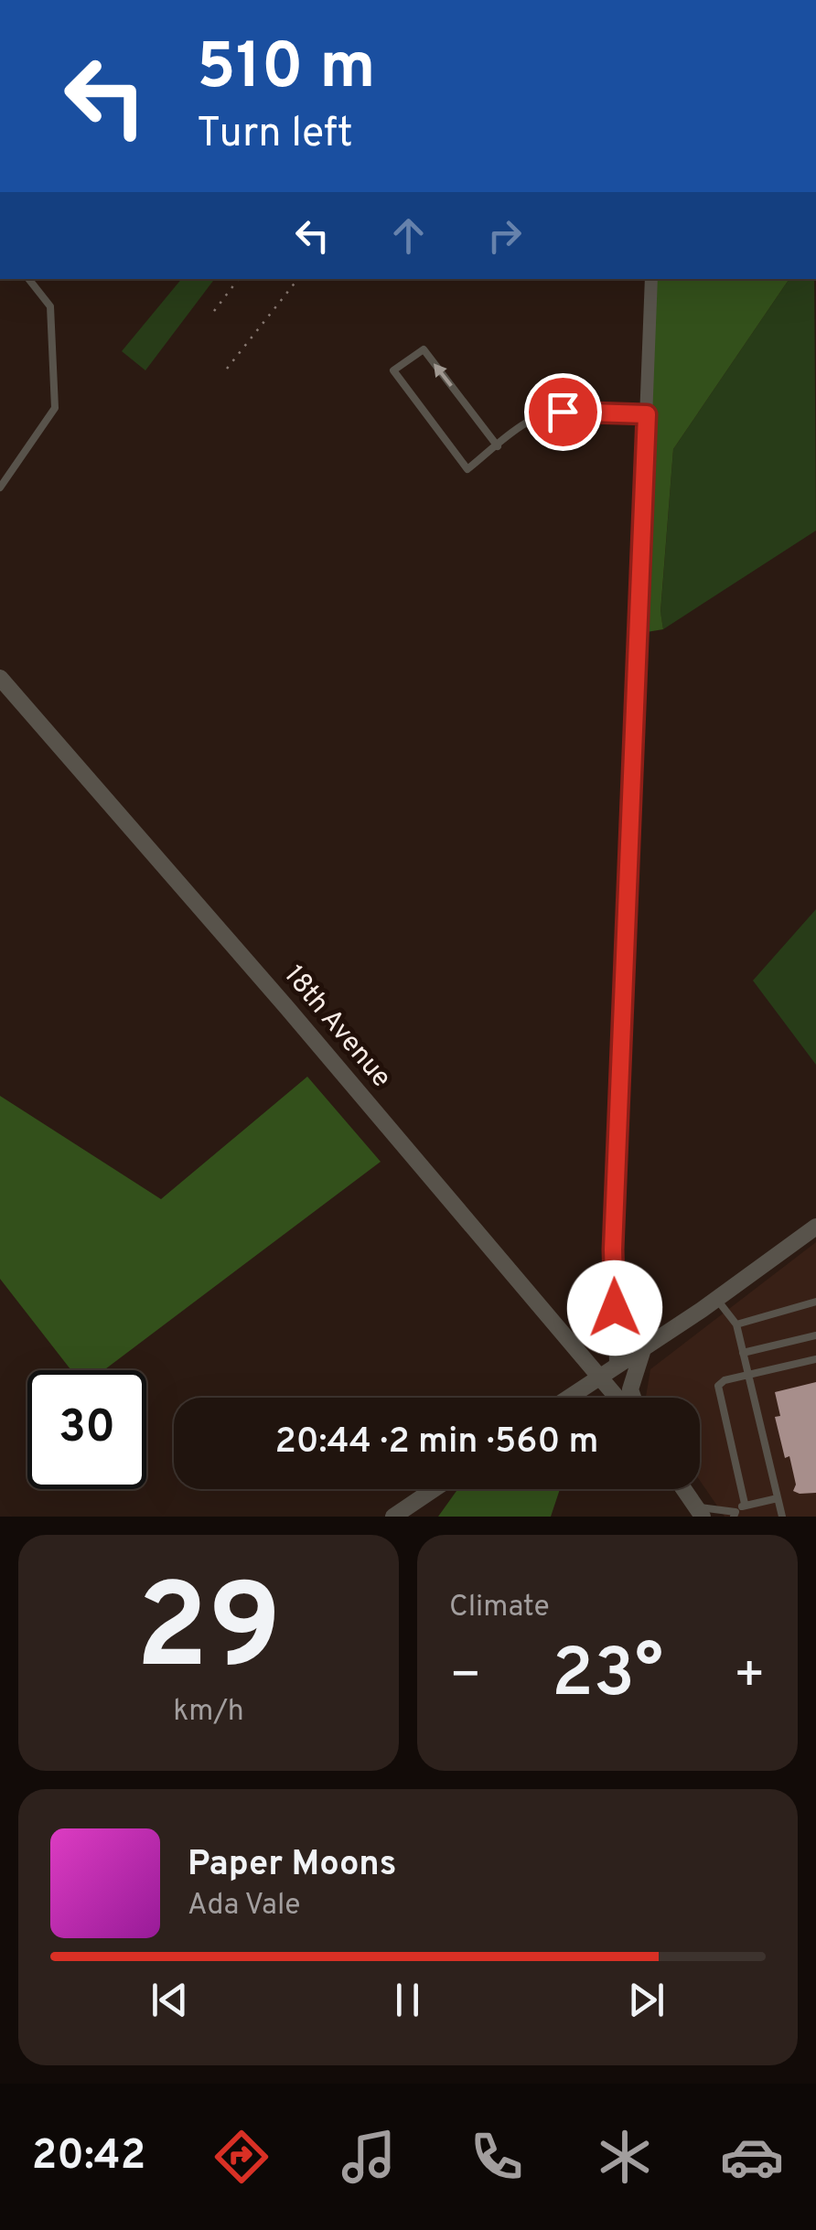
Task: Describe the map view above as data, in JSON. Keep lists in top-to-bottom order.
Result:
{
  "streets": {
    "street": ["18th Avenue"]
  },
  "page": {
    "turn": ["510 m", "Turn left"],
    "limit": "30",
    "trip": "20:44 · 2 min · 560 m",
    "tile": [
      ["29", "km/h"],
      "Climate"
    ],
    "heat": ["−", "23°", "+"],
    "song": ["Paper Moons", "Ada Vale"],
    "tabs": "20:42"
  }
}
